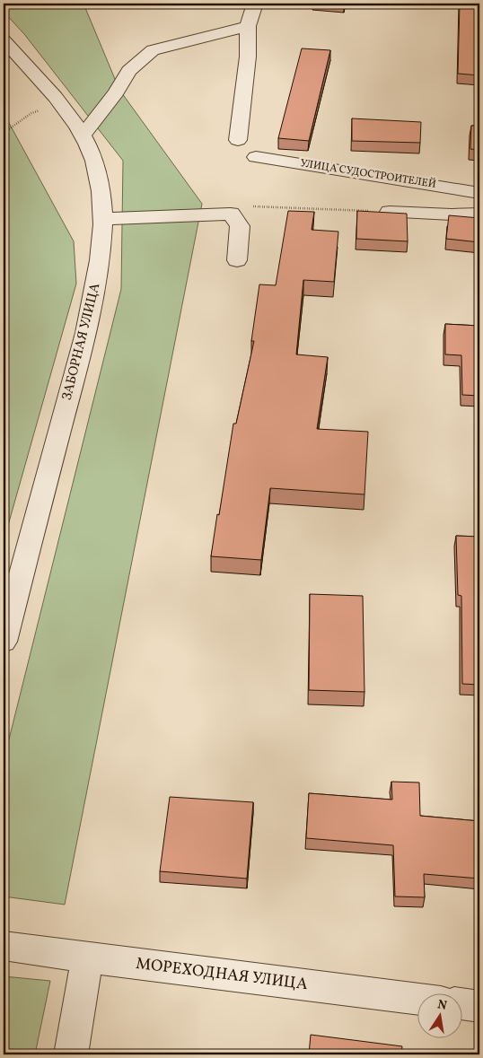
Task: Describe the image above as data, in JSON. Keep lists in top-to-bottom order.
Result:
{
  "streets": {
    "street": ["УЛИЦА СУДОСТРОИТЕЛЕЙ", "ЗАБОРНАЯ УЛИЦА", "МОРЕХОДНАЯ УЛИЦА"]
  },
  "north": "top"
}
